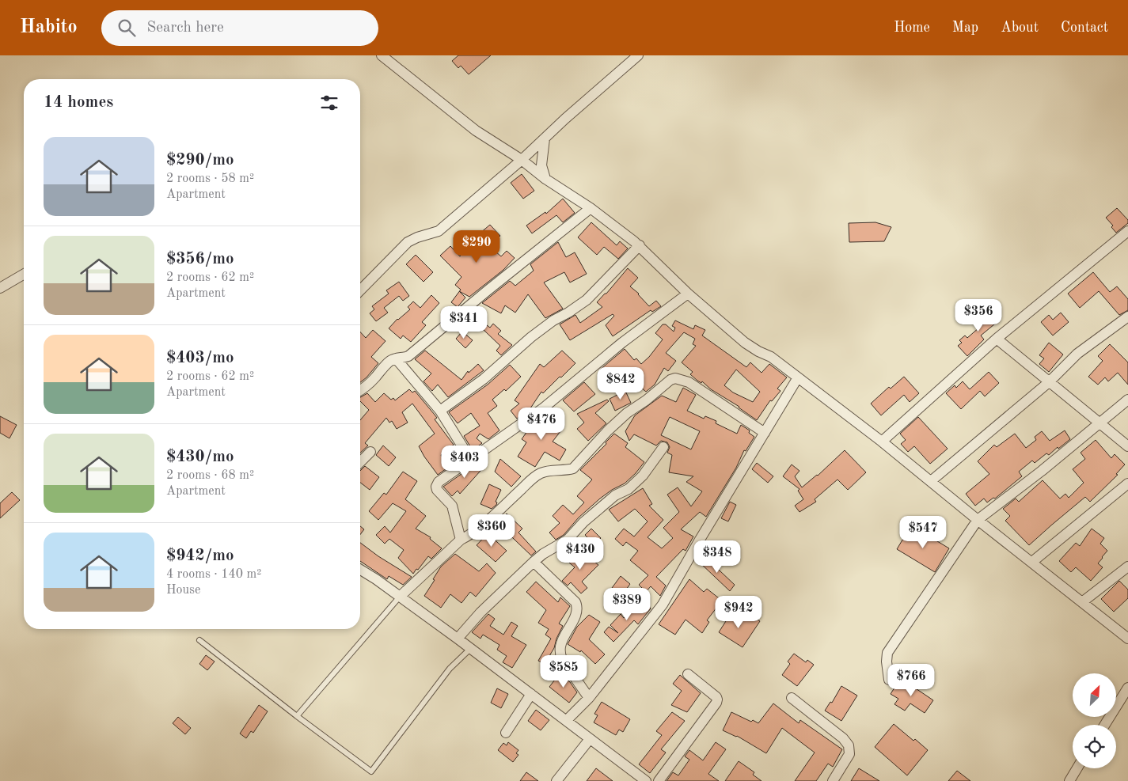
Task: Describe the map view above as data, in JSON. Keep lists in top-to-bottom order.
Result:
{
  "north": "top right",
  "page": {
    "header": "Habito",
    "search": "Search here",
    "nav": [
      "Home",
      "Map",
      "About",
      "Contact"
    ],
    "heading": "14 homes",
    "list": [
      {
        "name": "$290/mo",
        "note": "2 rooms · 58 m² · Apartment"
      },
      {
        "name": "$356/mo",
        "note": "2 rooms · 62 m² · Apartment"
      },
      {
        "name": "$403/mo",
        "note": "2 rooms · 62 m² · Apartment"
      },
      {
        "name": "$430/mo",
        "note": "2 rooms · 68 m² · Apartment"
      },
      {
        "name": "$942/mo",
        "note": "4 rooms · 140 m² · House"
      }
    ],
    "price": [
      "$290",
      "$356",
      "$341",
      "$842",
      "$476",
      "$403",
      "$360",
      "$547",
      "$430",
      "$348",
      "$389",
      "$942",
      "$585",
      "$766"
    ]
  }
}
